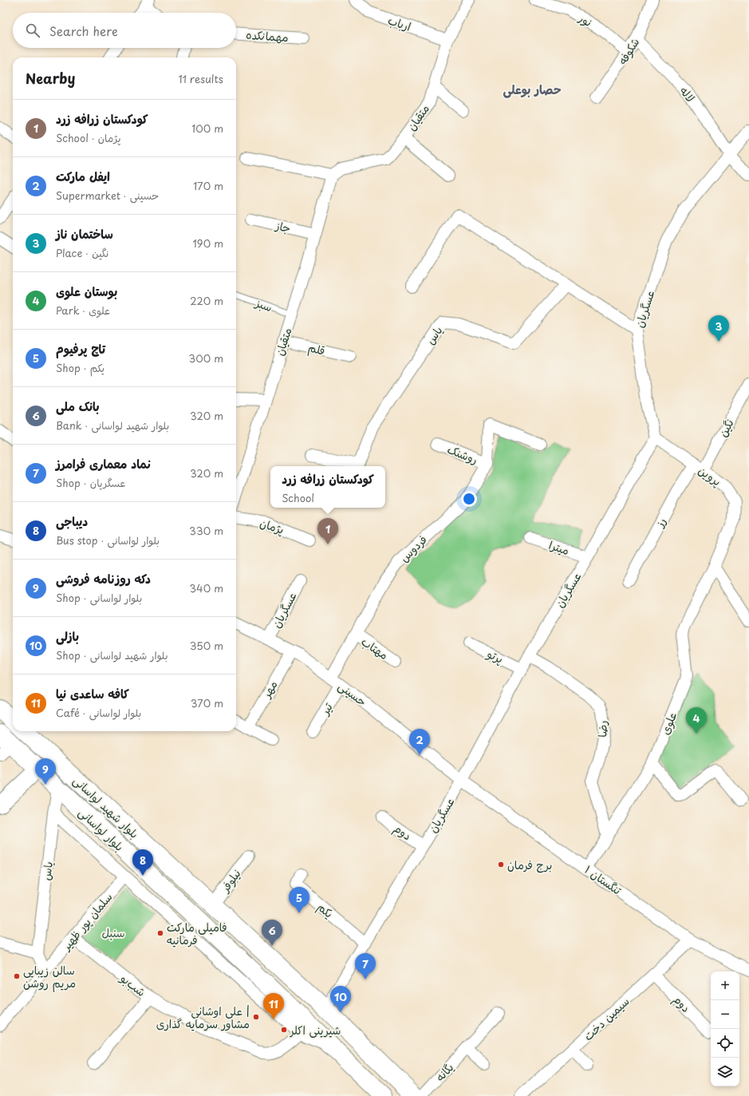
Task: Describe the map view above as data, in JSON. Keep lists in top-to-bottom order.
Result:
{
  "streets": {
    "main road": ["بلوار شهید لواسانی", "بلوار لواسانی"],
    "street": [
      "نور",
      "ارباب",
      "مهمانکده",
      "شکوفه",
      "لاله",
      "متقیان",
      "جاز",
      "عسگریان",
      "یاس",
      "قلم",
      "نگین",
      "روشنک",
      "پروین",
      "رز",
      "پژمان",
      "میترا",
      "فردوس",
      "مهتاب",
      "پرتو",
      "مهر",
      "حسینی",
      "تیر",
      "علوی",
      "رضا",
      "دوم",
      "تنگستان ۱",
      "نیلوفر",
      "یکم",
      "سلمان پور ظهیر",
      "شب‌بو",
      "سیمین دخت",
      "یگانه"
    ],
    "lane": ["سبز"]
  },
  "crossings": [
    ["نور", "شکوفه"],
    ["ارباب", "متقیان"],
    ["شکوفه", "لاله"],
    ["لاله", "عسگریان"],
    ["متقیان", "جاز"],
    ["متقیان", "سبز"],
    ["متقیان", "قلم"],
    ["عسگریان", "پروین"],
    ["عسگریان", "میترا"],
    ["عسگریان", "پرتو"],
    ["عسگریان", "حسینی"],
    ["عسگریان", "رضا"],
    ["عسگریان", "بلوار شهید لواسانی"],
    ["عسگریان", "دوم"],
    ["عسگریان", "تنگستان ۱"],
    ["عسگریان", "یکم"],
    ["یاس", "بلوار لواسانی"],
    ["یاس", "سلمان پور ظهیر"],
    ["نگین", "پروین"],
    ["نگین", "رز"],
    ["روشنک", "فردوس"],
    ["پروین", "رز"],
    ["پروین", "علوی"],
    ["فردوس", "مهتاب"],
    ["فردوس", "حسینی"],
    ["مهر", "حسینی"],
    ["حسینی", "تیر"],
    ["حسینی", "تنگستان ۱"],
    ["علوی", "رضا"],
    ["علوی", "تنگستان ۱"],
    ["بلوار شهید لواسانی", "نیلوفر"],
    ["دوم", "سیمین دخت"],
    ["تنگستان ۱", "سیمین دخت"],
    ["سلمان پور ظهیر", "شب‌بو"]
  ],
  "districts": ["حصار بوعلی"],
  "parks": ["سنبل"],
  "places": [
    "برج فرمان",
    "فامیلی مارکت فرمانیه",
    "سالن زیبایی مریم روشن",
    "علی اوشانی | مشاور سرمایه گذاری",
    "شیرینی اکلر"
  ],
  "page": {
    "search": "Search here",
    "heading": ["Nearby", "11 results"],
    "list": [
      {
        "mark": "1",
        "name": "کودکستان زرافه زرد",
        "note": "School · پژمان",
        "value": "100 m"
      },
      {
        "mark": "2",
        "name": "ایفل مارکت",
        "note": "Supermarket · حسینی",
        "value": "170 m"
      },
      {
        "mark": "3",
        "name": "ساختمان ناز",
        "note": "Place · نگین",
        "value": "190 m"
      },
      {
        "mark": "4",
        "name": "بوستان علوی",
        "note": "Park · علوی",
        "value": "220 m"
      },
      {
        "mark": "5",
        "name": "تاچ پرفيوم",
        "note": "Shop · یکم",
        "value": "300 m"
      },
      {
        "mark": "6",
        "name": "بانک ملی",
        "note": "Bank · بلوار شهید لواسانی",
        "value": "320 m"
      },
      {
        "mark": "7",
        "name": "نماد معماری فرامرز",
        "note": "Shop · عسگریان",
        "value": "320 m"
      },
      {
        "mark": "8",
        "name": "دیباجی",
        "note": "Bus stop · بلوار لواسانی",
        "value": "330 m"
      },
      {
        "mark": "9",
        "name": "دکه روزنامه فروشی",
        "note": "Shop · بلوار لواسانی",
        "value": "340 m"
      },
      {
        "mark": "10",
        "name": "بازلی",
        "note": "Shop · بلوار شهید لواسانی",
        "value": "350 m"
      },
      {
        "mark": "11",
        "name": "کافه ساعدی نیا",
        "note": "Café · بلوار لواسانی",
        "value": "370 m"
      }
    ],
    "pins": [
      "3",
      "1",
      "4",
      "2",
      "9",
      "8",
      "5",
      "6",
      "7",
      "10",
      "11"
    ],
    "popup": ["کودکستان زرافه زرد", "School"],
    "map_buttons": ["+", "−"]
  }
}
